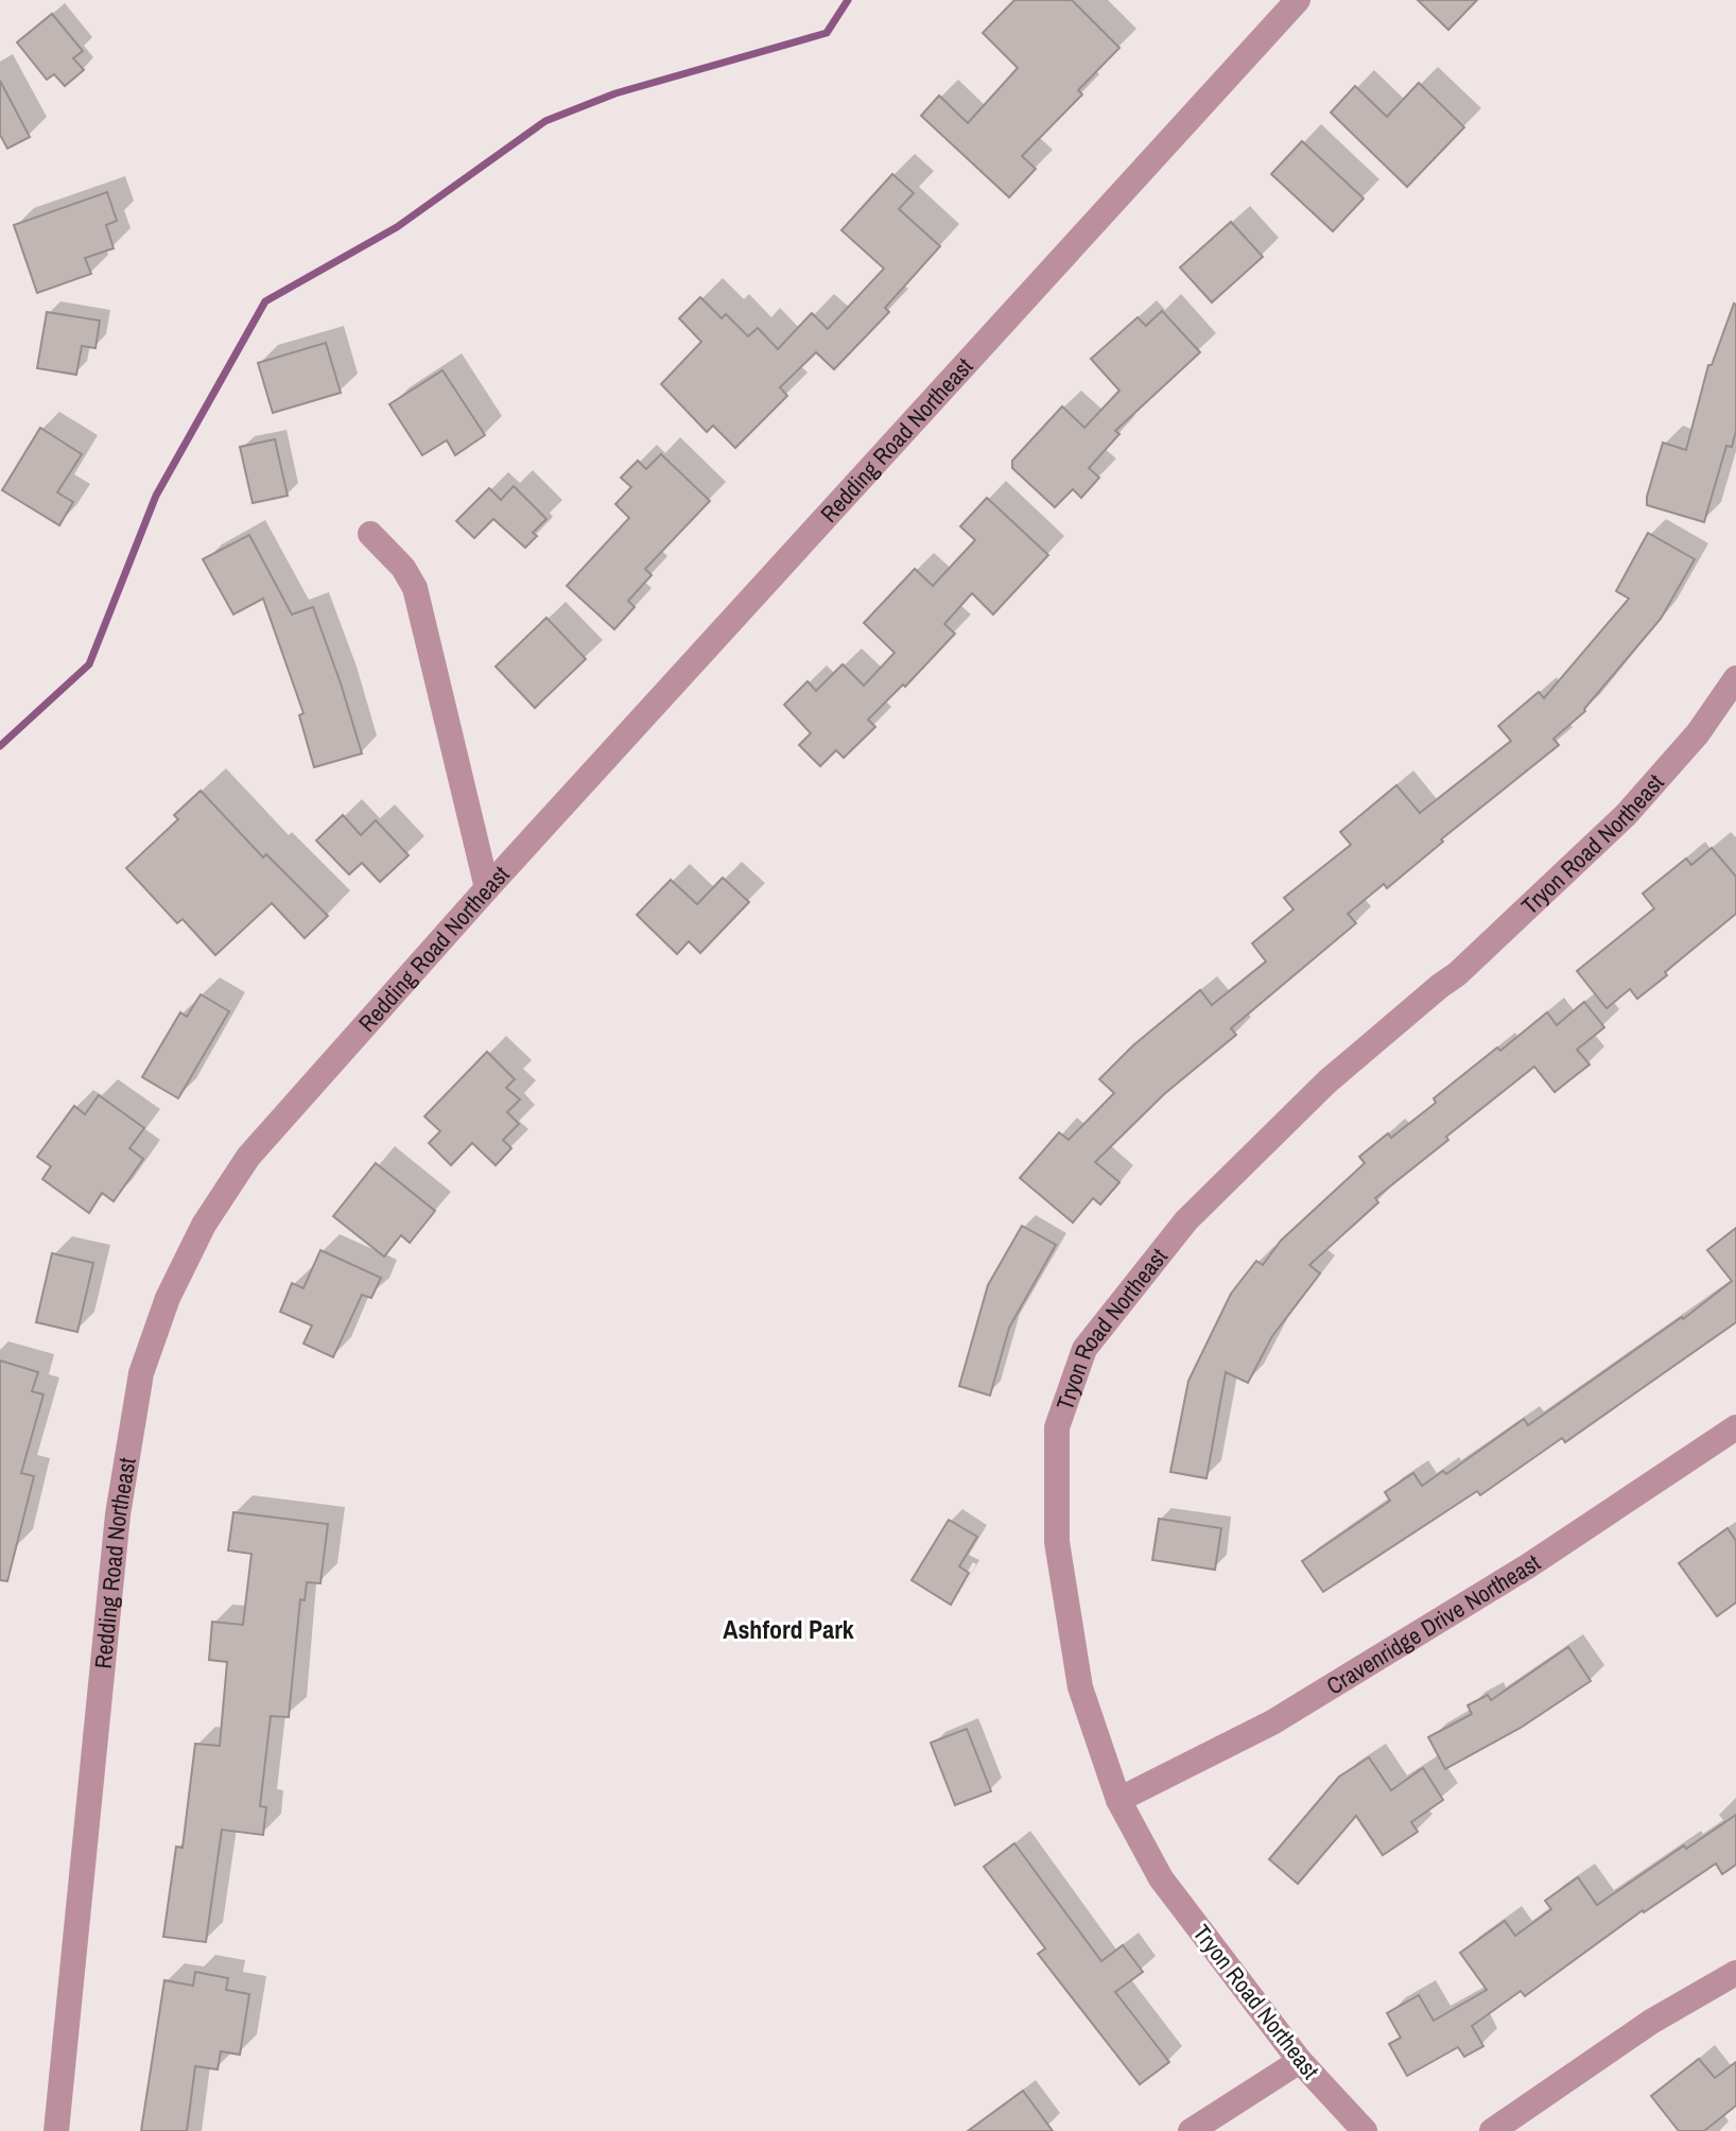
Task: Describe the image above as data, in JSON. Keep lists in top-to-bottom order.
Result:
{
  "streets": {
    "street": ["Redding Road Northeast", "Tryon Road Northeast", "Cravenridge Drive Northeast"]
  },
  "crossings": [
    ["Tryon Road Northeast", "Cravenridge Drive Northeast"]
  ],
  "districts": ["Ashford Park"]
}
